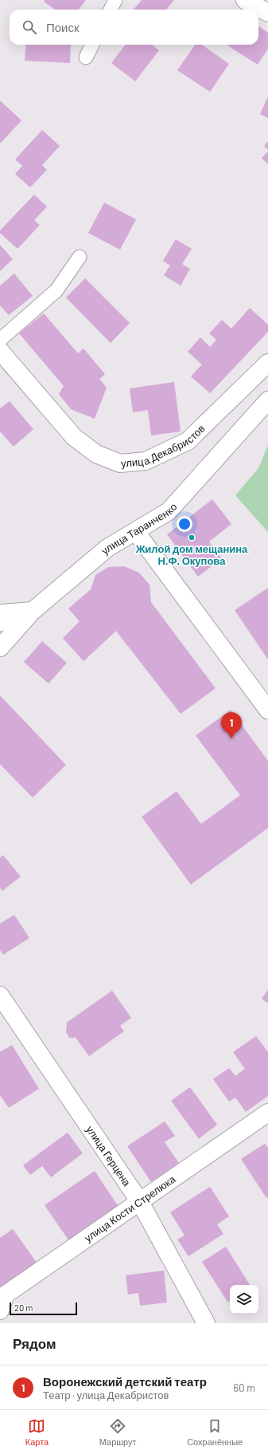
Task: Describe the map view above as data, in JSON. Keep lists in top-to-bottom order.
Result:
{
  "streets": {
    "street": [
      "улица Декабристов",
      "улица Таранченко",
      "улица Герцена",
      "улица Кости Стрелюка"
    ]
  },
  "crossings": [
    ["улица Герцена", "улица Кости Стрелюка"]
  ],
  "places": ["Жилой дом мещанина Н.Ф. Окупова"],
  "scale_bar": "20 m",
  "page": {
    "search": "Поиск",
    "pins": "1",
    "scale": "20 m",
    "heading": "Рядом",
    "list": [
      {
        "mark": "1",
        "name": "Воронежский детский театр",
        "note": "Театр · улица Декабристов",
        "value": "60 m"
      }
    ],
    "nav": ["Карта", "Маршрут", "Сохранённые"]
  }
}
